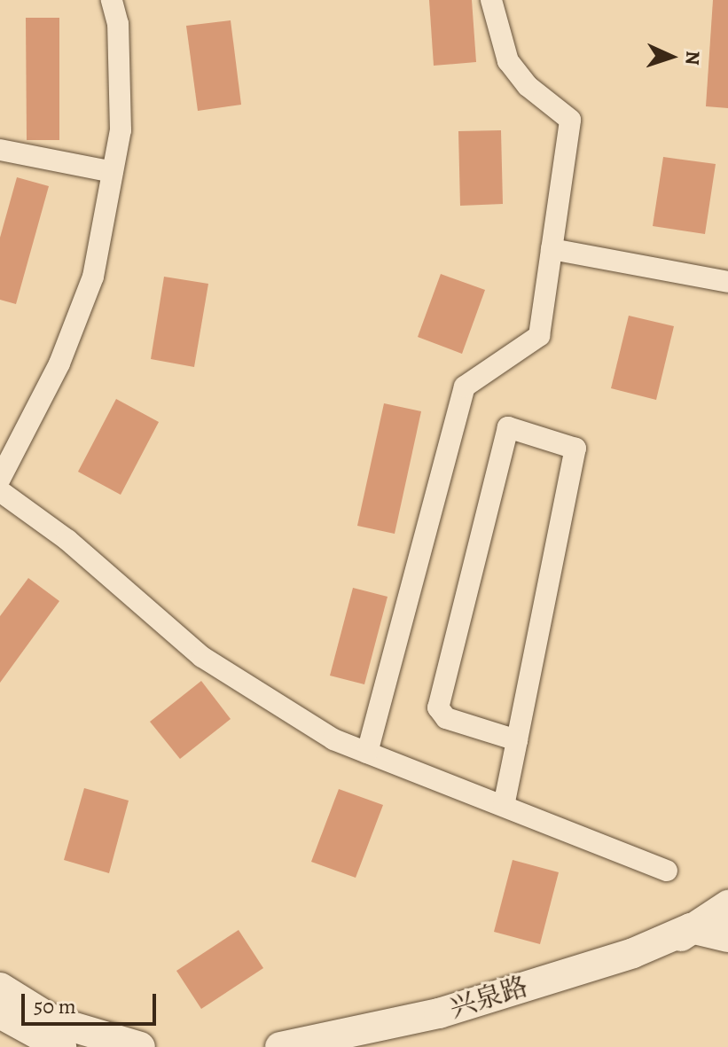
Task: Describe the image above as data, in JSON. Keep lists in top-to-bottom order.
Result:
{
  "streets": {
    "street": ["兴泉路"]
  },
  "scale_bar": "50 m",
  "north": "right"
}
